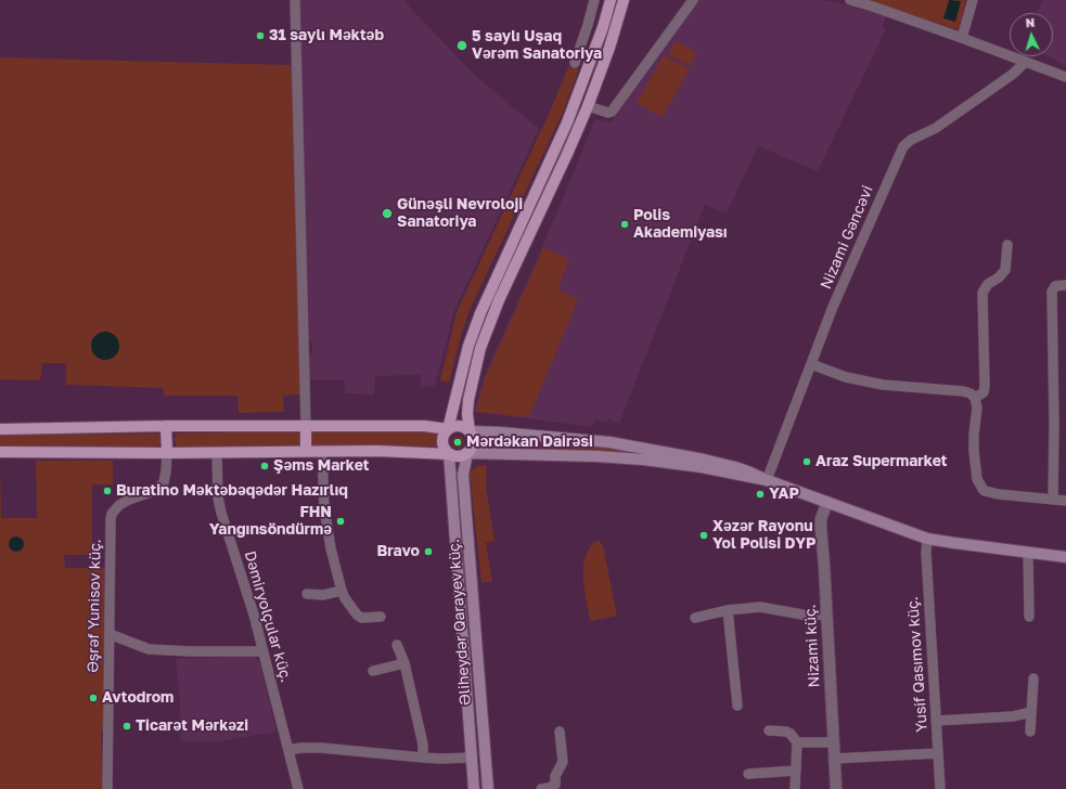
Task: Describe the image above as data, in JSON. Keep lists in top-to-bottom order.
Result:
{
  "streets": {
    "main road": ["Əliheydər Qarayev küç."],
    "street": [
      "Nizami Gəncəvi",
      "Əşrəf Yunisov küç.",
      "Dəmiryolçular küç.",
      "Nizami küç.",
      "Yusif Qasımov küç."
    ]
  },
  "places": [
    "31 saylı Məktəb",
    "5 saylı Uşaq Vərəm Sanatoriya",
    "Günəşli Nevroloji Sanatoriya",
    "Polis Akademiyası",
    "Mərdəkan Dairəsi",
    "Araz Supermarket",
    "Şəms Market",
    "Buratino Məktəbəqədər Hazırlıq",
    "YAP",
    "FHN Yanğınsöndürmə",
    "Xəzər Rayonu Yol Polisi DYP",
    "Bravo",
    "Avtodrom",
    "Ticarət Mərkəzi"
  ],
  "north": "top"
}
